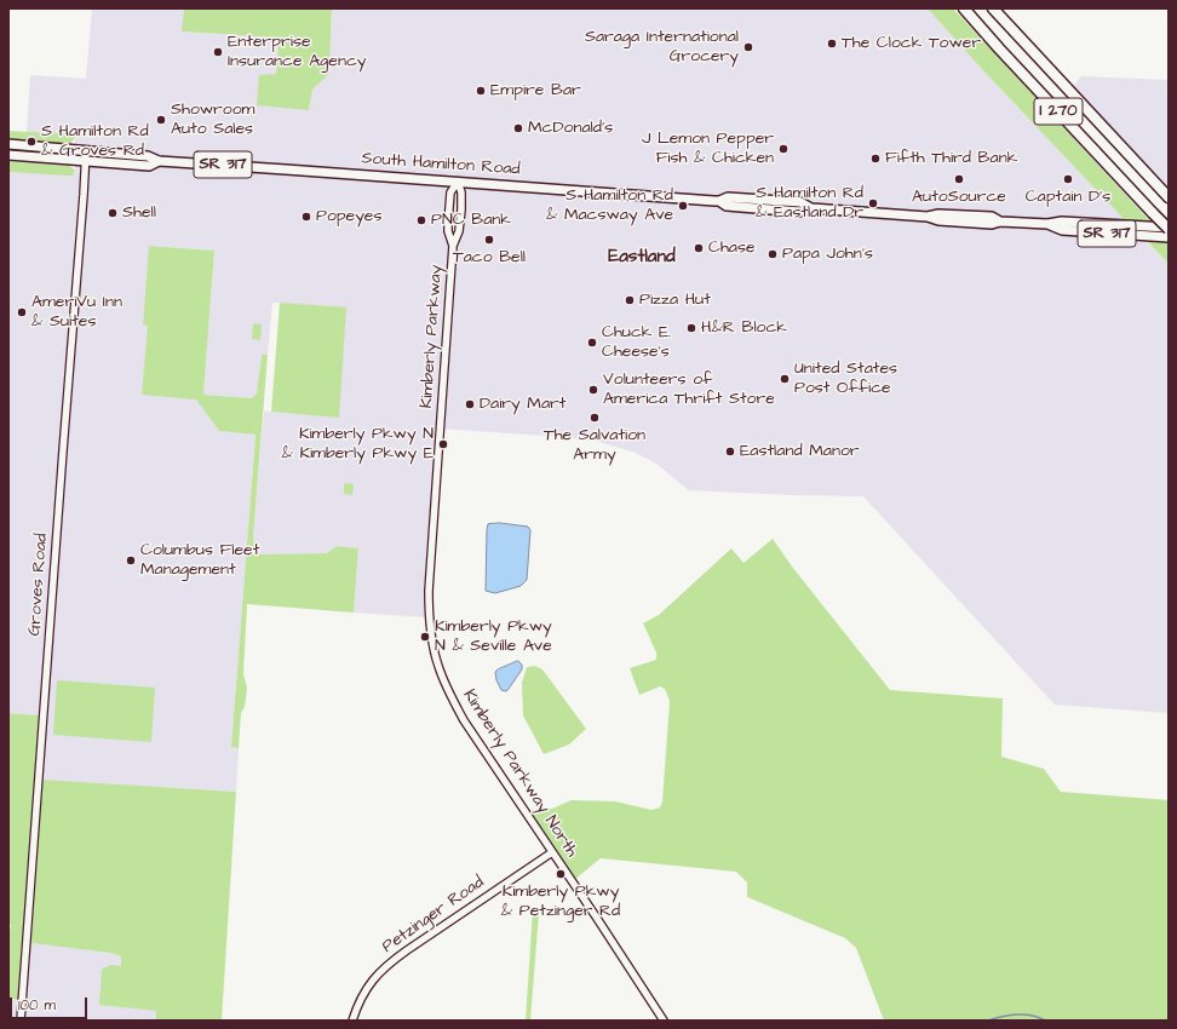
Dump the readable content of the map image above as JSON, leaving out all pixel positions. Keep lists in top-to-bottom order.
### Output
{
  "streets": {
    "highway": ["I 270"],
    "main road": ["SR 317", "South Hamilton Road"],
    "street": [
      "Kimberly Parkway",
      "Groves Road",
      "Kimberly Parkway North",
      "Petzinger Road"
    ]
  },
  "crossings": [
    ["I 270", "South Hamilton Road"],
    ["South Hamilton Road", "Kimberly Parkway"],
    ["South Hamilton Road", "Groves Road"],
    ["Kimberly Parkway", "Kimberly Parkway North"],
    ["Kimberly Parkway North", "Petzinger Road"]
  ],
  "districts": ["Eastland"],
  "places": [
    "The Clock Tower",
    "Saraga International Grocery",
    "Enterprise Insurance Agency",
    "Empire Bar",
    "Showroom Auto Sales",
    "McDonald's",
    "S Hamilton Rd & Groves Rd",
    "J Lemon Pepper Fish & Chicken",
    "Fifth Third Bank",
    "AutoSource",
    "Captain D's",
    "S Hamilton Rd & Eastland Dr",
    "S Hamilton Rd & Macsway Ave",
    "Shell",
    "Popeyes",
    "PNC Bank",
    "Taco Bell",
    "Chase",
    "Papa John's",
    "Pizza Hut",
    "AmeriVu Inn & Suites",
    "H&R Block",
    "Chuck E. Cheese's",
    "United States Post Office",
    "Volunteers of America Thrift Store",
    "Dairy Mart",
    "The Salvation Army",
    "Kimberly Pkwy N & Kimberly Pkwy E",
    "Eastland Manor",
    "Columbus Fleet Management",
    "Kimberly Pkwy N & Seville Ave",
    "Kimberly Pkwy & Petzinger Rd"
  ],
  "scale_bar": "100 m"
}
